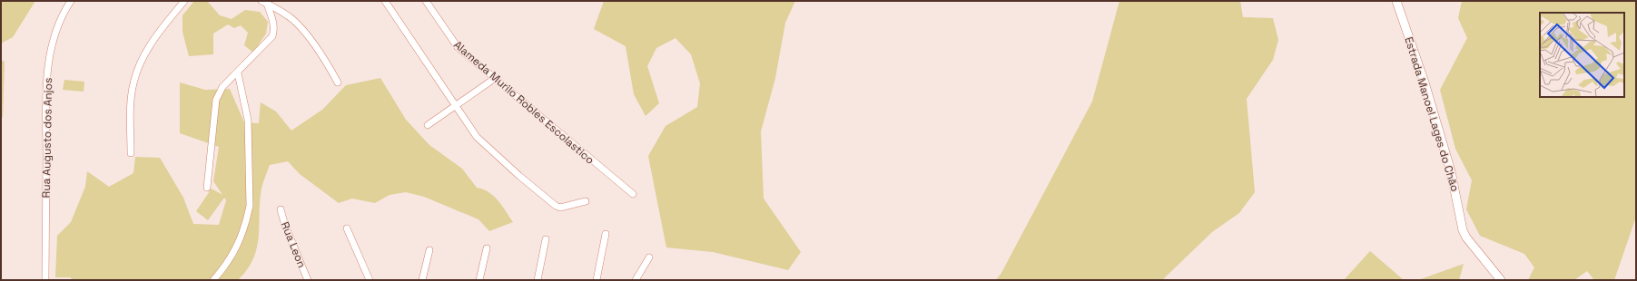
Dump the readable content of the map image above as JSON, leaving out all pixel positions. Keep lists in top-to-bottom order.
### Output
{
  "streets": {
    "street": [
      "Alameda Murilo Robles Escolastico",
      "Estrada Manoel Lages do Chão",
      "Rua Augusto dos Anjos",
      "Rua Leon"
    ]
  }
}
